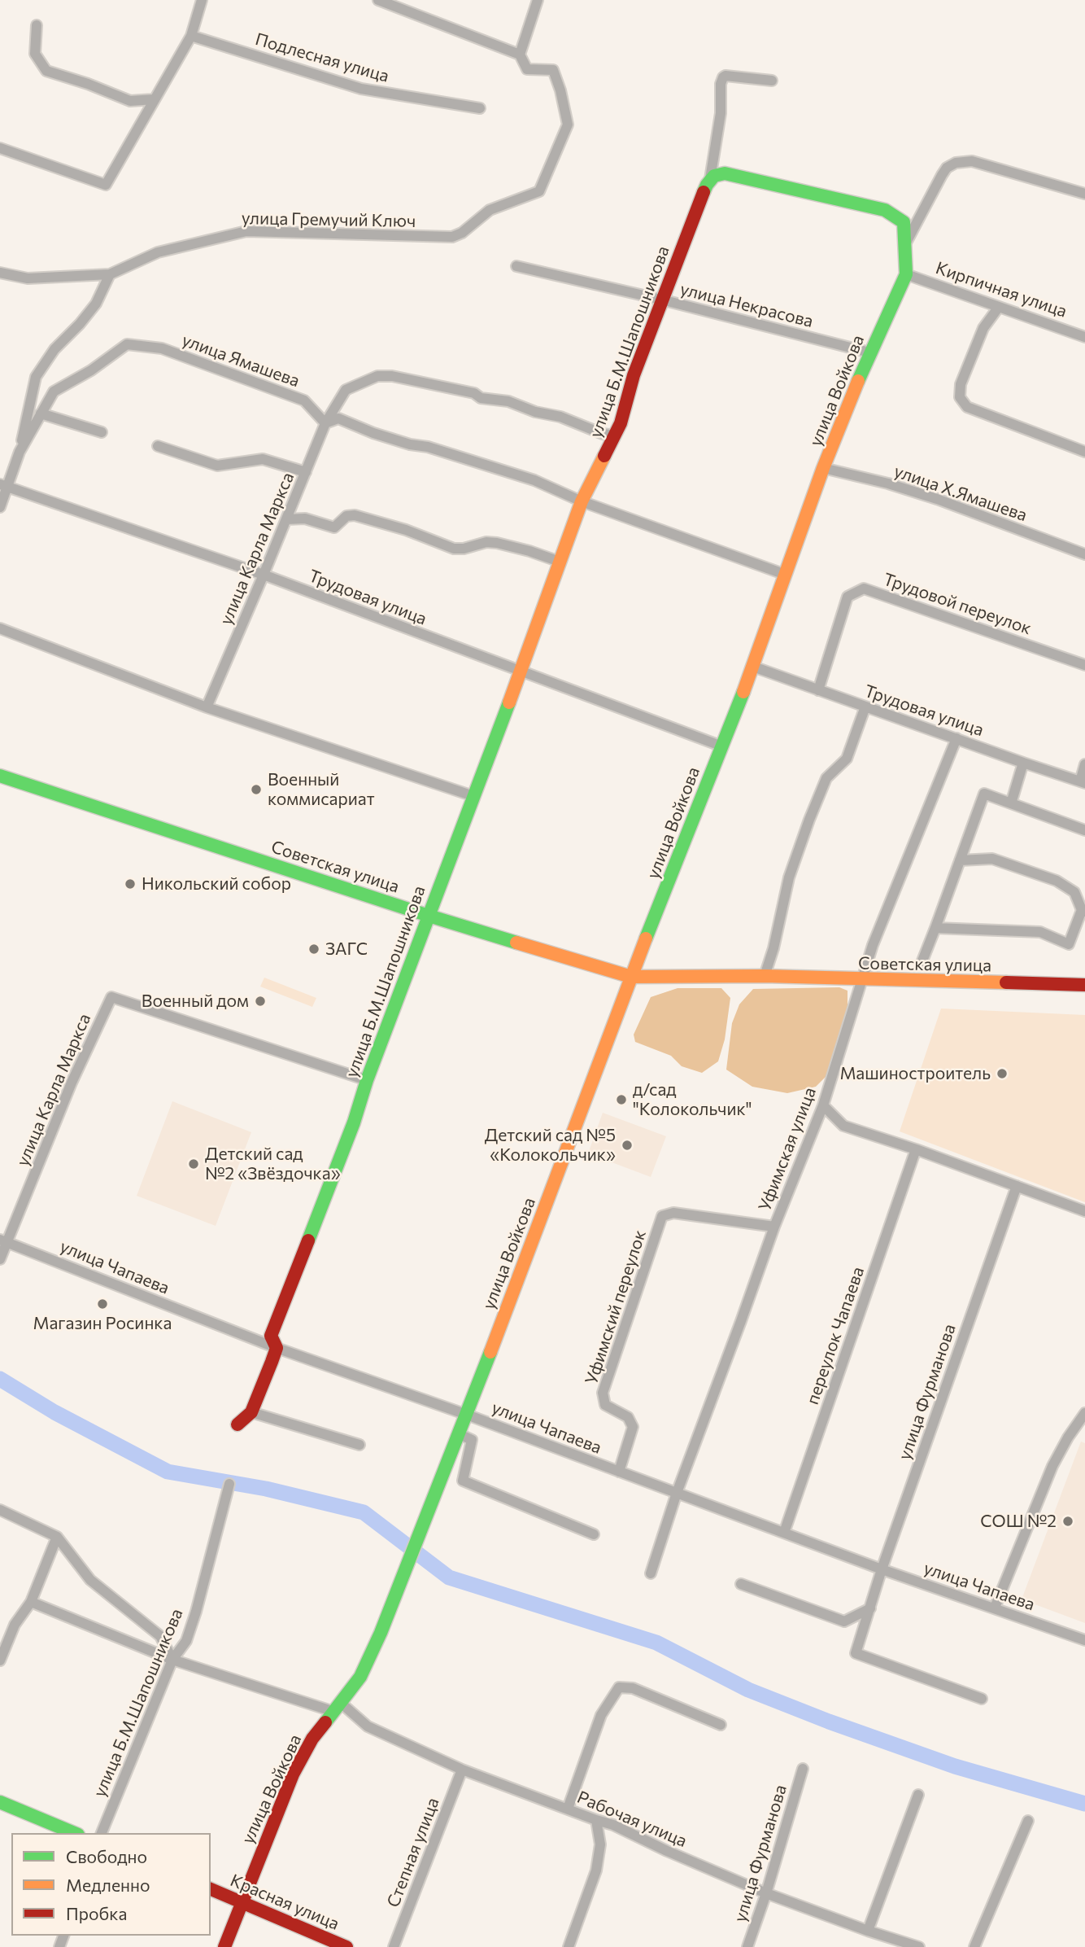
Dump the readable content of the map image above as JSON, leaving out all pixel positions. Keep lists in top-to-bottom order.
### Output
{
  "streets": {
    "street": [
      "Подлесная улица",
      "улица Гремучий Ключ",
      "Кирпичная улица",
      "улица Некрасова",
      "улица Б.М.Шапошникова",
      "улица Ямашева",
      "улица Войкова",
      "улица Х.Ямашева",
      "улица Карла Маркса",
      "Трудовая улица",
      "Трудовой переулок",
      "Советская улица",
      "Уфимская улица",
      "улица Чапаева",
      "Уфимский переулок",
      "переулок Чапаева",
      "улица Фурманова",
      "Рабочая улица",
      "Степная улица",
      "Красная улица"
    ]
  },
  "crossings": [
    ["Кирпичная улица", "улица Войкова"],
    ["улица Некрасова", "улица Б.М.Шапошникова"],
    ["улица Некрасова", "улица Войкова"],
    ["улица Б.М.Шапошникова", "улица Войкова"],
    ["улица Б.М.Шапошникова", "улица Карла Маркса"],
    ["улица Б.М.Шапошникова", "Трудовая улица"],
    ["улица Б.М.Шапошникова", "Советская улица"],
    ["улица Б.М.Шапошникова", "улица Чапаева"],
    ["улица Б.М.Шапошникова", "Рабочая улица"],
    ["улица Ямашева", "улица Карла Маркса"],
    ["улица Ямашева", "Трудовая улица"],
    ["улица Войкова", "улица Х.Ямашева"],
    ["улица Войкова", "Трудовая улица"],
    ["улица Войкова", "Советская улица"],
    ["улица Войкова", "улица Чапаева"],
    ["улица Войкова", "Рабочая улица"],
    ["улица Войкова", "Красная улица"],
    ["улица Карла Маркса", "Трудовая улица"],
    ["улица Карла Маркса", "улица Чапаева"],
    ["Трудовая улица", "Трудовой переулок"],
    ["Трудовая улица", "Уфимская улица"],
    ["Советская улица", "Уфимская улица"],
    ["Уфимская улица", "улица Чапаева"],
    ["Уфимская улица", "Уфимский переулок"],
    ["улица Чапаева", "Уфимский переулок"],
    ["улица Чапаева", "переулок Чапаева"],
    ["улица Чапаева", "улица Фурманова"],
    ["улица Фурманова", "Рабочая улица"],
    ["Рабочая улица", "Степная улица"]
  ],
  "places": [
    "Военный коммисариат",
    "Никольский собор",
    "ЗАГС",
    "Военный дом",
    "Машиностроитель",
    "д/сад \"Колокольчик\"",
    "Детский сад №5 «Колокольчик»",
    "Детский сад №2 «Звёздочка»",
    "Магазин Росинка",
    "СОШ №2"
  ],
  "legend": ["Свободно", "Медленно", "Пробка"]
}
